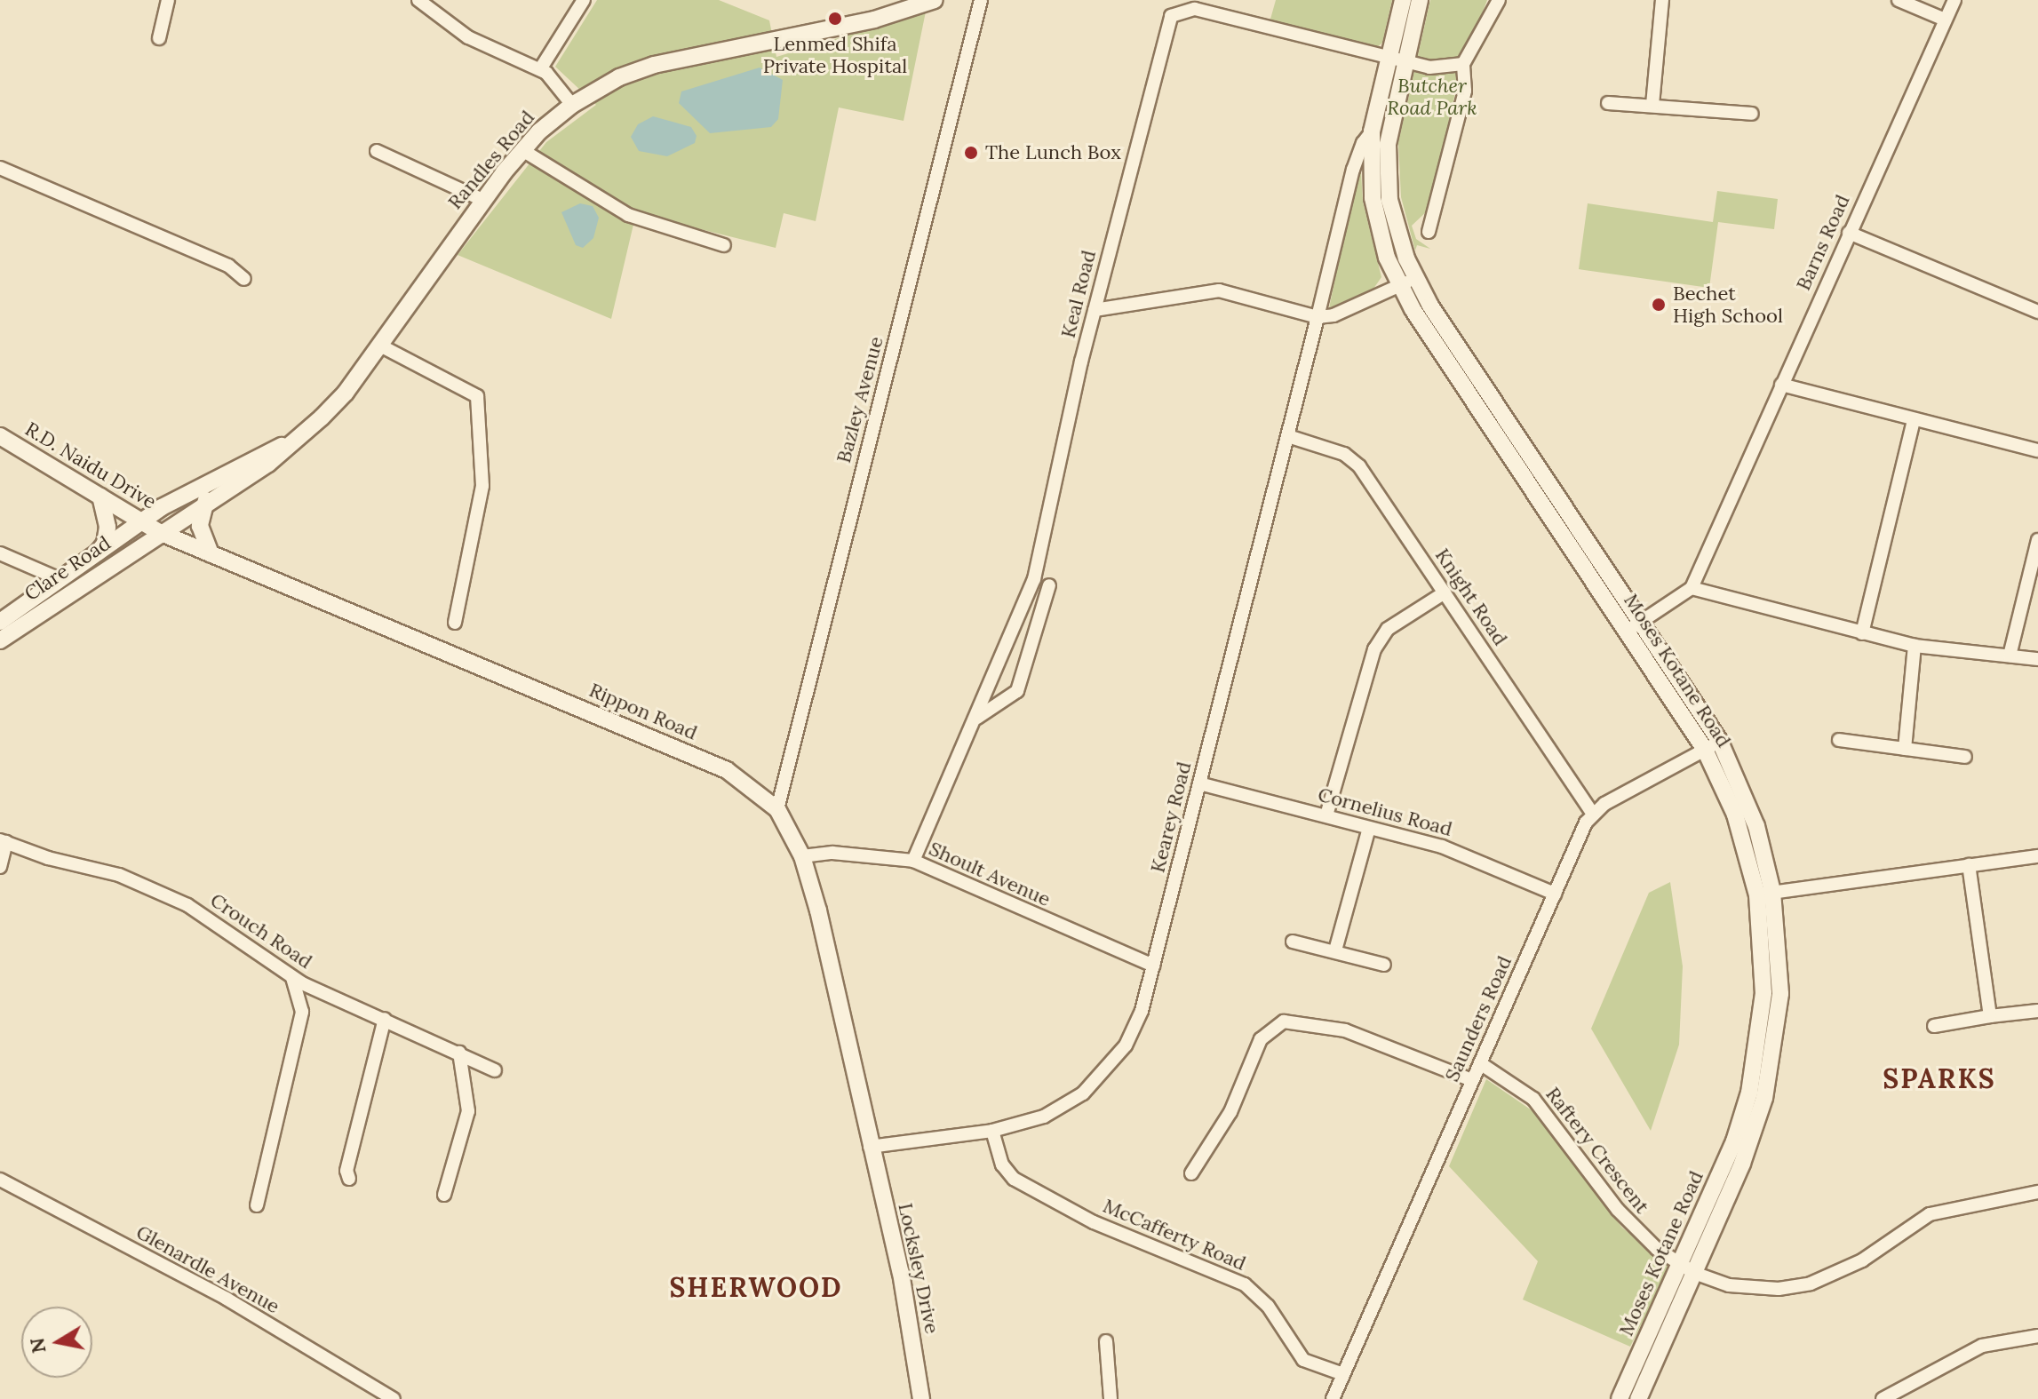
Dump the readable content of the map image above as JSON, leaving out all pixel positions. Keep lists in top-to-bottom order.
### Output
{
  "streets": {
    "street": [
      "Randles Road",
      "Barns Road",
      "Keal Road",
      "Bazley Avenue",
      "R.D. Naidu Drive",
      "Clare Road",
      "Knight Road",
      "Moses Kotane Road",
      "Rippon Road",
      "Cornelius Road",
      "Kearey Road",
      "Shoult Avenue",
      "Crouch Road",
      "Saunders Road",
      "Raftery Crescent",
      "McCafferty Road",
      "Locksley Drive",
      "Glenardle Avenue"
    ]
  },
  "crossings": [
    ["Randles Road", "R.D. Naidu Drive"],
    ["Randles Road", "Clare Road"],
    ["Randles Road", "Rippon Road"],
    ["Keal Road", "Moses Kotane Road"],
    ["Keal Road", "Shoult Avenue"],
    ["Bazley Avenue", "Rippon Road"],
    ["R.D. Naidu Drive", "Clare Road"],
    ["R.D. Naidu Drive", "Rippon Road"],
    ["Clare Road", "Rippon Road"],
    ["Knight Road", "Kearey Road"],
    ["Knight Road", "Saunders Road"],
    ["Moses Kotane Road", "Kearey Road"],
    ["Moses Kotane Road", "Raftery Crescent"],
    ["Rippon Road", "Kearey Road"],
    ["Rippon Road", "Shoult Avenue"],
    ["Rippon Road", "Locksley Drive"],
    ["Cornelius Road", "Kearey Road"],
    ["Cornelius Road", "Saunders Road"],
    ["Kearey Road", "Shoult Avenue"],
    ["Kearey Road", "McCafferty Road"],
    ["Kearey Road", "Locksley Drive"],
    ["Saunders Road", "Raftery Crescent"],
    ["Saunders Road", "McCafferty Road"]
  ],
  "districts": ["SPARKS", "SHERWOOD"],
  "parks": ["Butcher Road Park"],
  "places": ["Lenmed Shifa Private Hospital", "The Lunch Box", "Bechet High School"],
  "north": "left"
}
